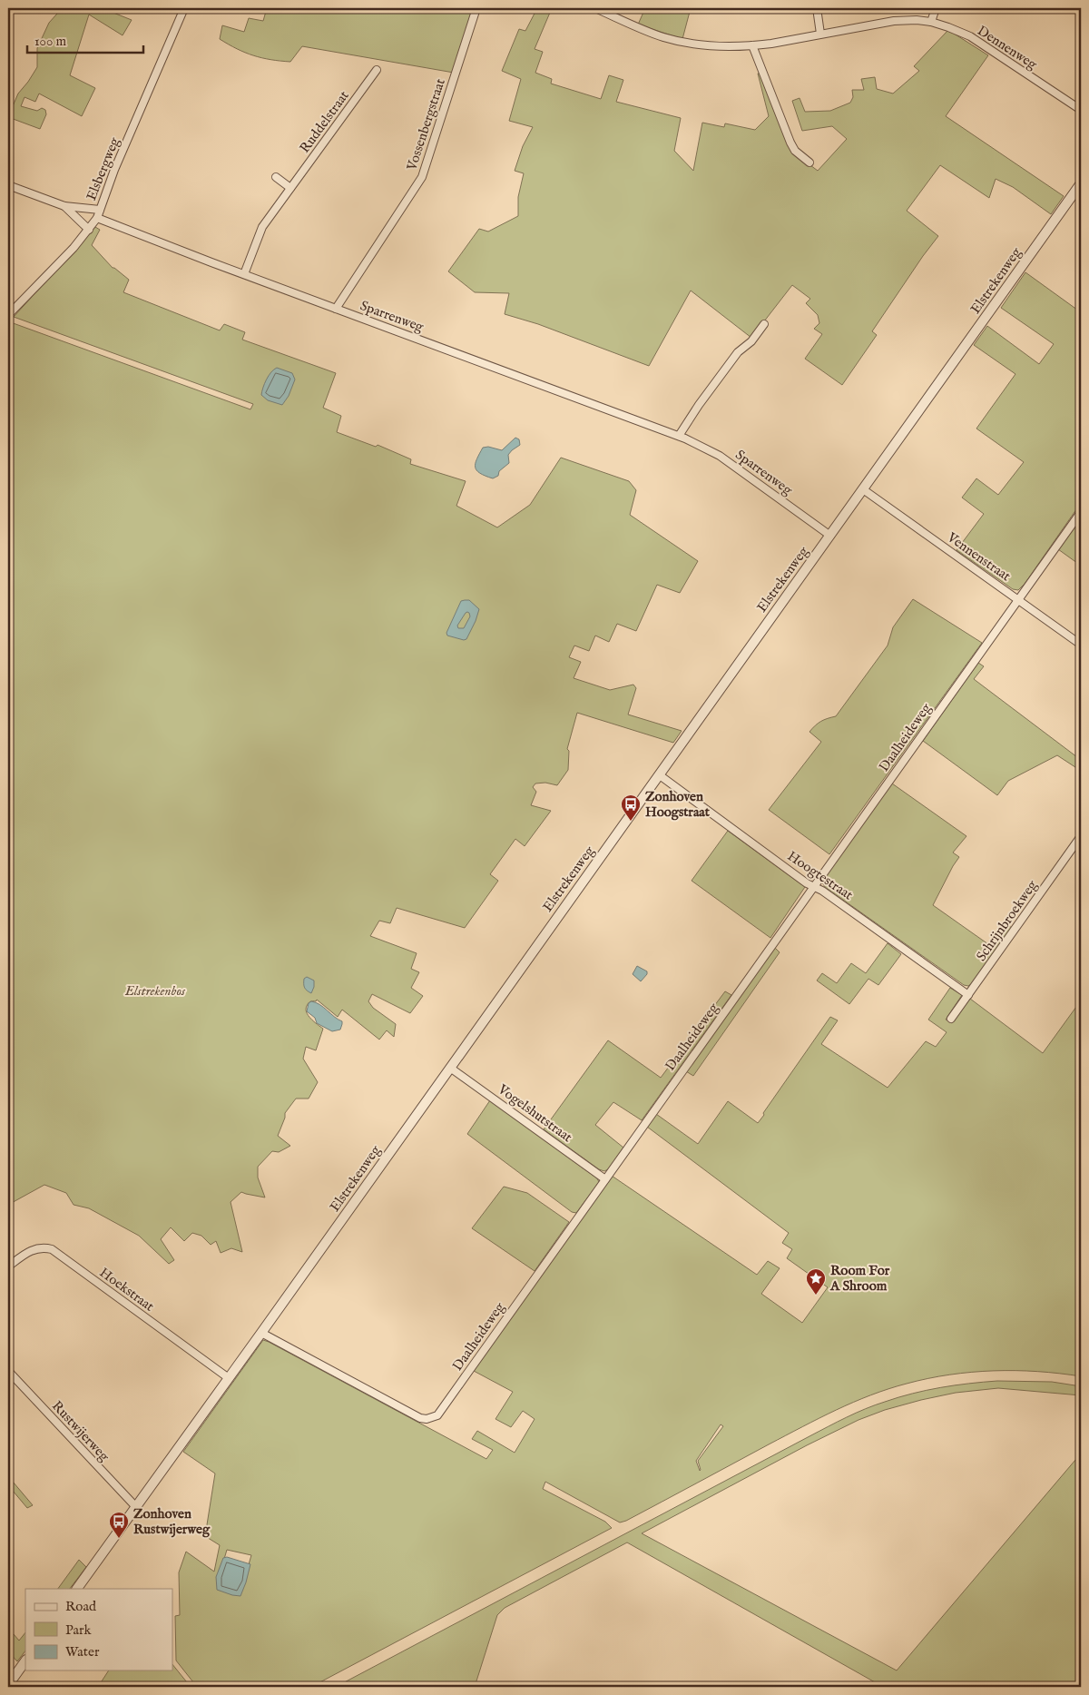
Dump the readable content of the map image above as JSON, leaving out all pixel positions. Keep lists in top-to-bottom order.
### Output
{
  "streets": {
    "street": [
      "Dennenweg",
      "Ruddelstraat",
      "Vossenbergstraat",
      "Elsbergweg",
      "Elstrekenweg",
      "Sparrenweg",
      "Vennenstraat",
      "Daalheideweg",
      "Hoogtestraat",
      "Schrijnbroekweg",
      "Vogelshutstraat",
      "Hoekstraat",
      "Rustwijerweg"
    ]
  },
  "crossings": [
    ["Ruddelstraat", "Sparrenweg"],
    ["Vossenbergstraat", "Sparrenweg"],
    ["Elsbergweg", "Sparrenweg"],
    ["Elstrekenweg", "Sparrenweg"],
    ["Elstrekenweg", "Vennenstraat"],
    ["Elstrekenweg", "Daalheideweg"],
    ["Elstrekenweg", "Hoogtestraat"],
    ["Elstrekenweg", "Vogelshutstraat"],
    ["Elstrekenweg", "Hoekstraat"],
    ["Elstrekenweg", "Rustwijerweg"],
    ["Vennenstraat", "Daalheideweg"],
    ["Daalheideweg", "Hoogtestraat"],
    ["Daalheideweg", "Vogelshutstraat"],
    ["Hoogtestraat", "Schrijnbroekweg"]
  ],
  "parks": ["Elstrekenbos"],
  "places": {
    "bus stop": ["Zonhoven Hoogstraat", "Zonhoven Rustwijerweg"],
    "place": ["Room For A Shroom"]
  },
  "legend": ["Road", "Park", "Water"],
  "scale_bar": "100 m"
}
